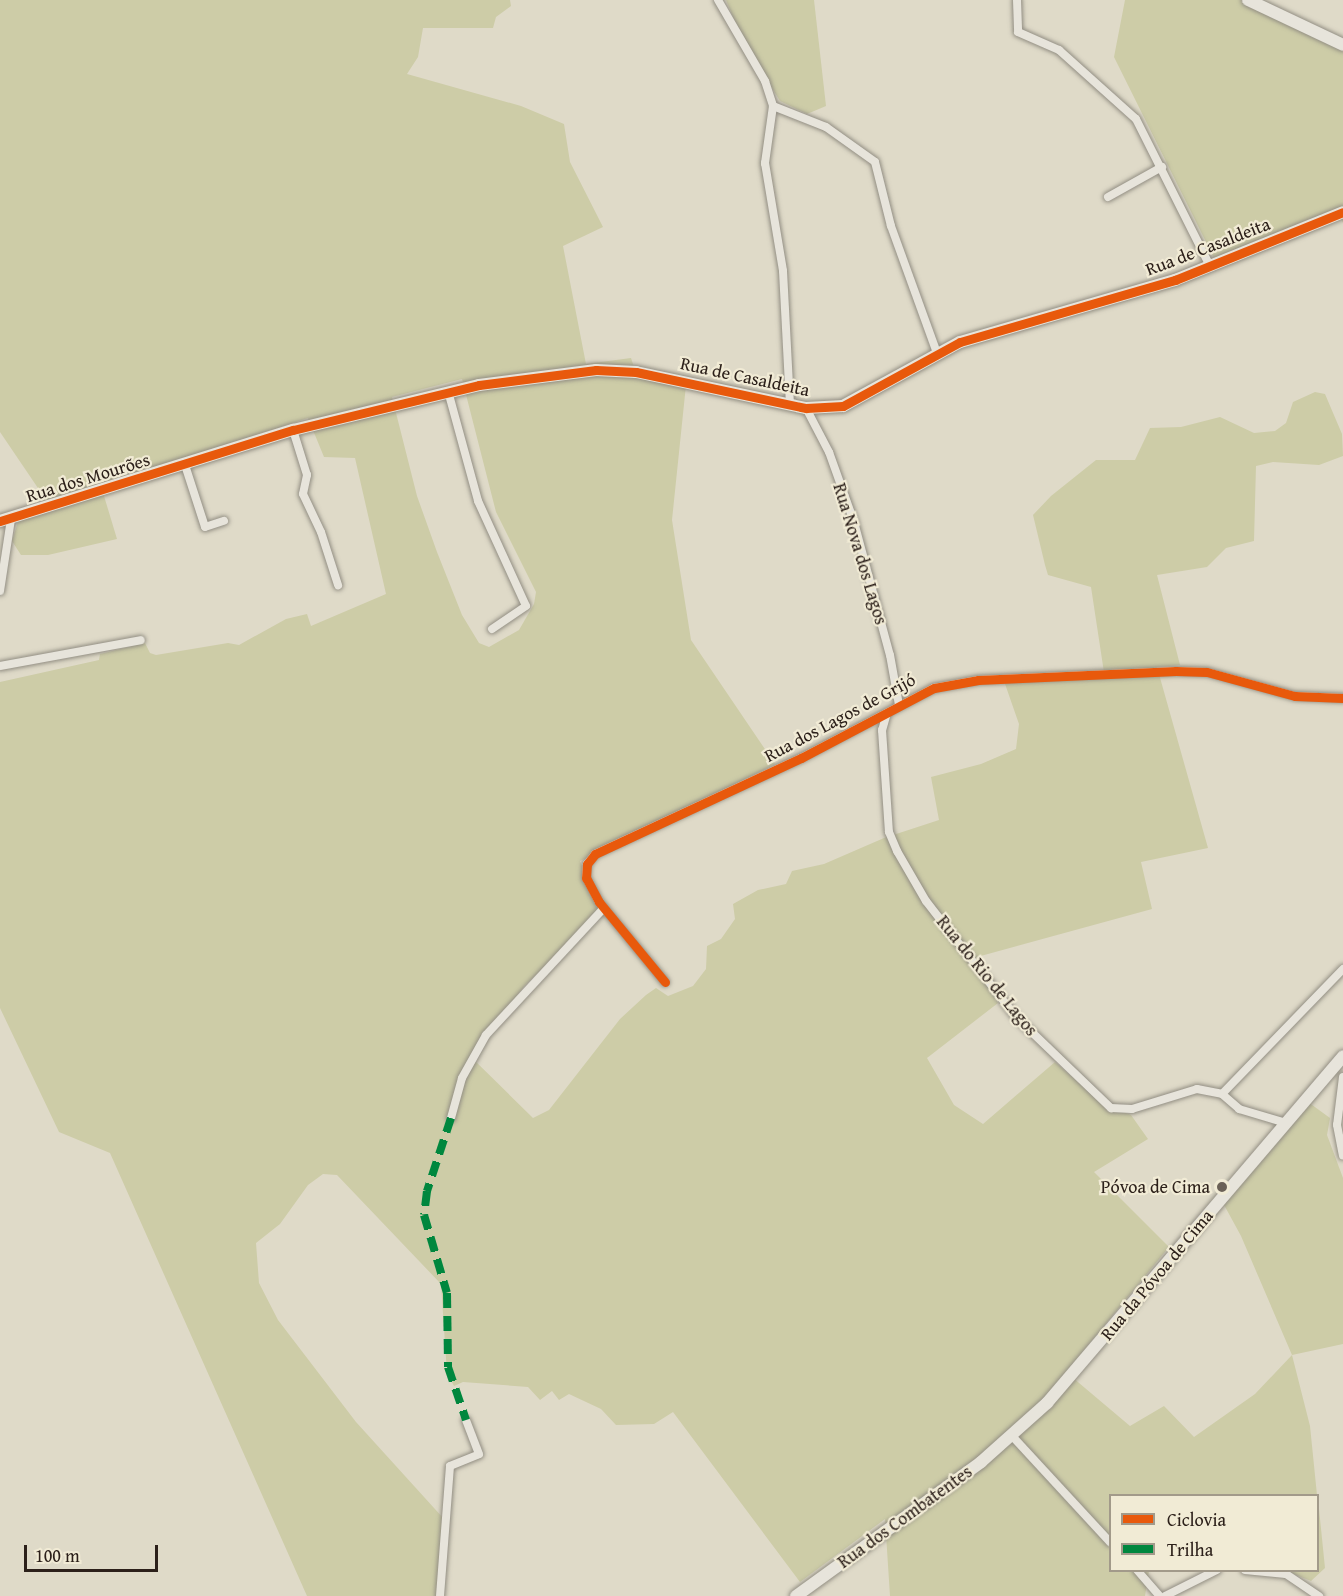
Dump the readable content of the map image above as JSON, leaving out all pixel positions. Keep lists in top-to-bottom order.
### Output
{
  "streets": {
    "street": [
      "Rua de Casaldeita",
      "Rua dos Mourões",
      "Rua Nova dos Lagos",
      "Rua dos Lagos de Grijó",
      "Rua do Rio de Lagos",
      "Rua da Póvoa de Cima",
      "Rua dos Combatentes"
    ]
  },
  "crossings": [
    ["Rua de Casaldeita", "Rua dos Mourões"],
    ["Rua de Casaldeita", "Rua Nova dos Lagos"],
    ["Rua Nova dos Lagos", "Rua dos Lagos de Grijó"],
    ["Rua dos Lagos de Grijó", "Rua do Rio de Lagos"],
    ["Rua do Rio de Lagos", "Rua da Póvoa de Cima"],
    ["Rua da Póvoa de Cima", "Rua dos Combatentes"]
  ],
  "places": ["Póvoa de Cima"],
  "legend": ["Ciclovia", "Trilha"],
  "scale_bar": "100 m"
}
